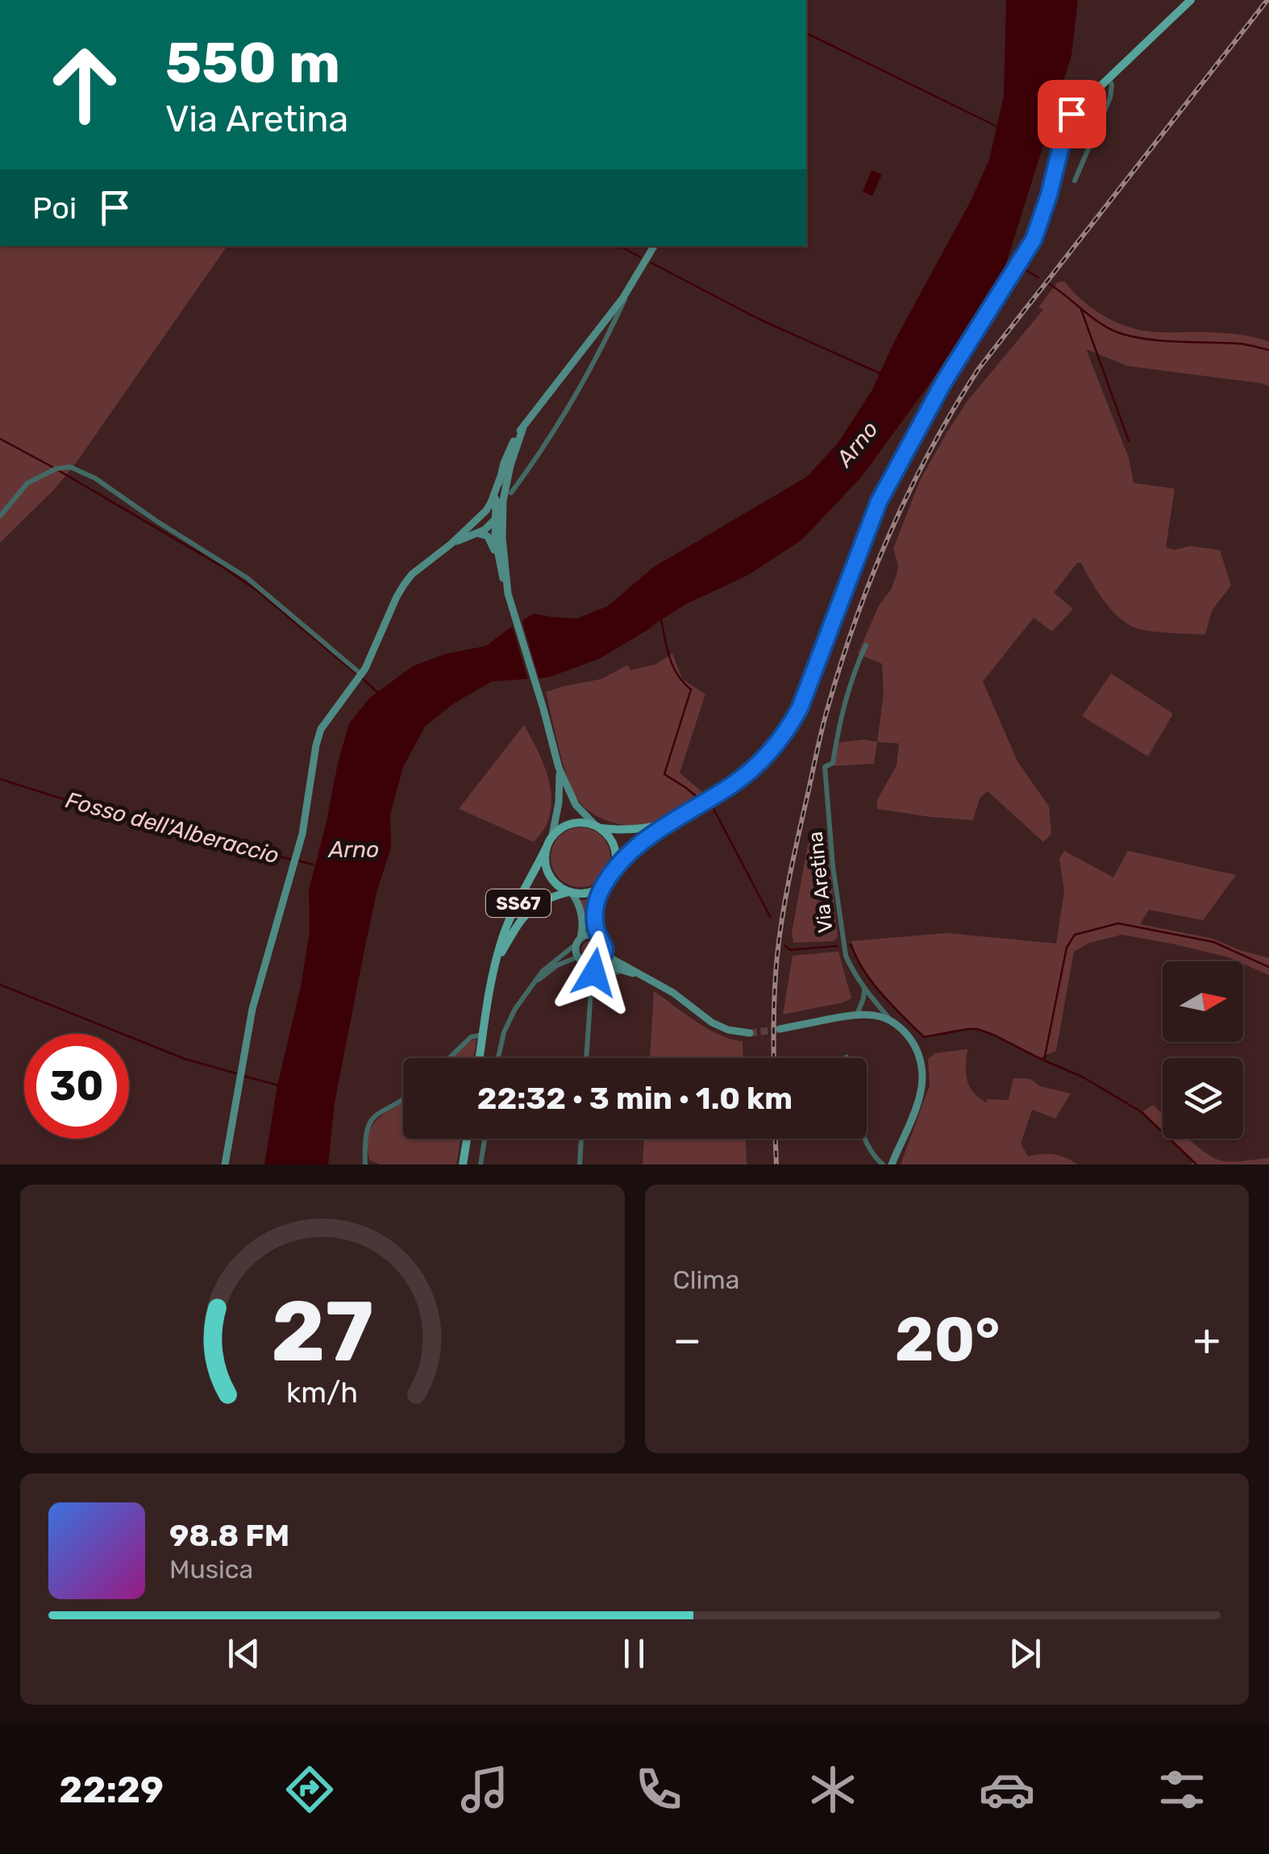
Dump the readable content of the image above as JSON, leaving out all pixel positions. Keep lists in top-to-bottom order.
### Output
{
  "streets": {
    "main road": ["Via Aretina", "SS67"]
  },
  "water": ["Arno", "Fosso dell'Alberaccio"],
  "north": "right",
  "page": {
    "turn": ["550 m", "Via Aretina"],
    "then": "Poi",
    "limit": "30",
    "trip": "22:32 · 3 min · 1.0 km",
    "tile": "Clima",
    "heat": ["−", "20°", "+"],
    "song": ["98.8 FM", "Musica"],
    "tabs": "22:29",
    "gauge": ["27", "km/h"]
  }
}
